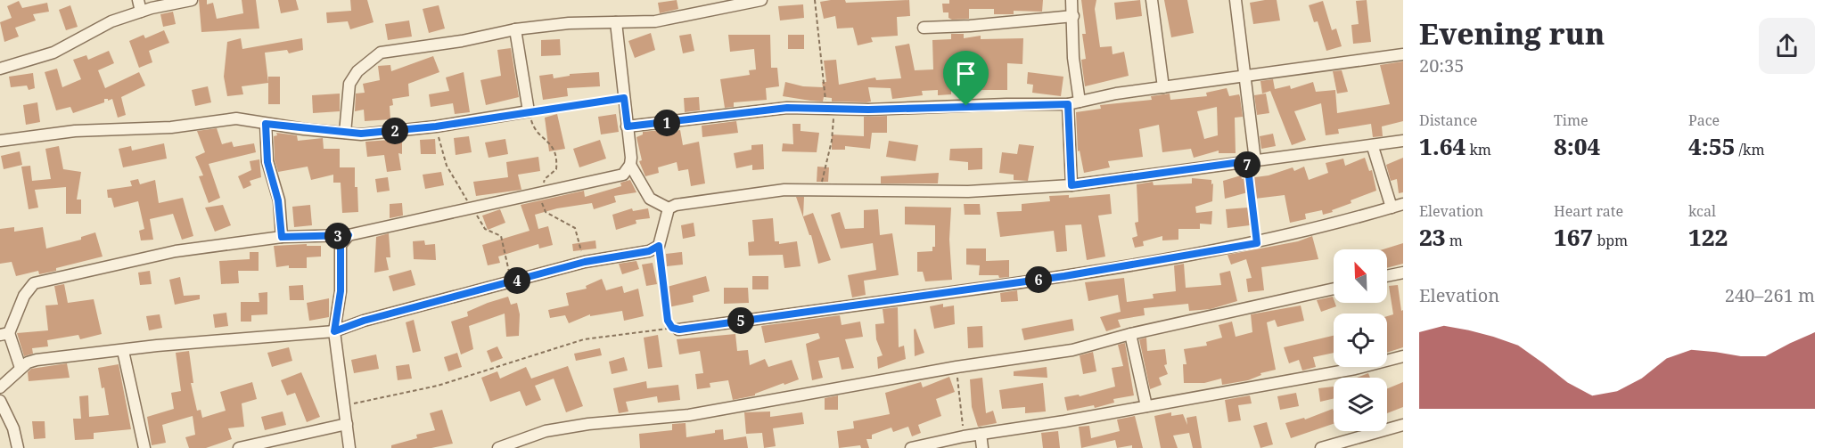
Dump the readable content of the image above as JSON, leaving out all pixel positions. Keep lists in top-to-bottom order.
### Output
{
  "north": "top left",
  "page": {
    "heading": ["Evening run", "20:35"],
    "stats": [
      ["Distance", "1.64 km"],
      ["Time", "8:04"],
      ["Pace", "4:55 /km"],
      ["Elevation", "23 m"],
      ["Heart rate", "167 bpm"],
      ["kcal", "122"]
    ],
    "pins": [
      "1",
      "2",
      "7",
      "3",
      "6",
      "4",
      "5"
    ],
    "chart": ["Elevation", "240–261 m"]
  }
}
